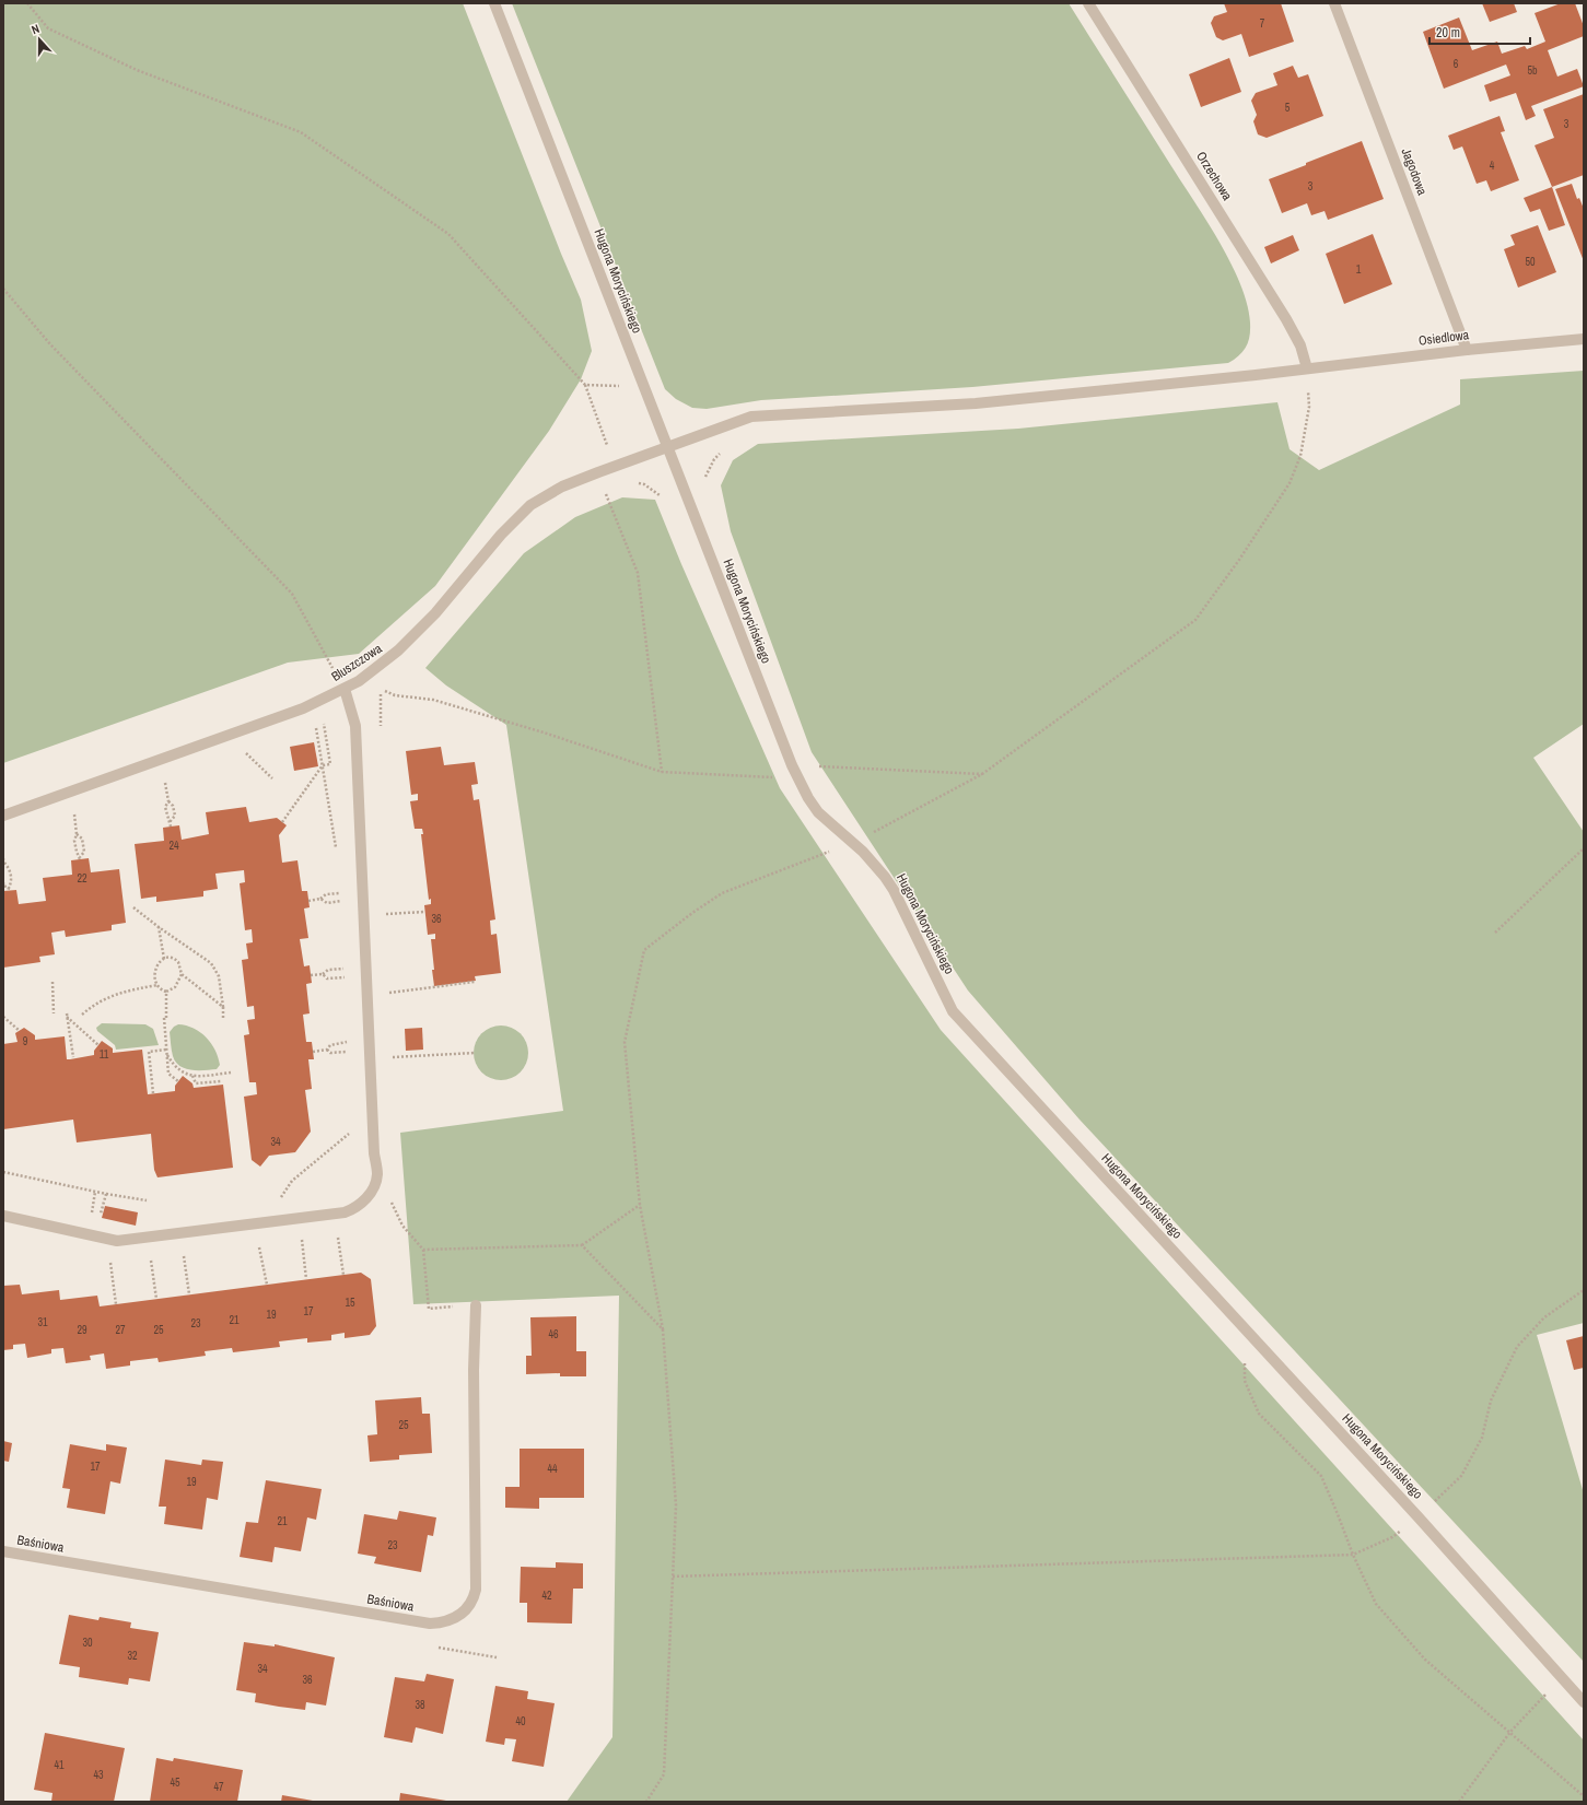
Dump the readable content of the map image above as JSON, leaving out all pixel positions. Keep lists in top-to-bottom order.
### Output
{
  "streets": {
    "street": [
      "Jagodowa",
      "Orzechowa",
      "Hugona Morycińskiego",
      "Osiedlowa",
      "Bluszczowa",
      "Baśniowa"
    ]
  },
  "crossings": [
    ["Jagodowa", "Osiedlowa"],
    ["Orzechowa", "Osiedlowa"],
    ["Hugona Morycińskiego", "Osiedlowa"],
    ["Hugona Morycińskiego", "Bluszczowa"],
    ["Osiedlowa", "Bluszczowa"]
  ],
  "house_numbers": [
    "7",
    "6",
    "5b",
    "5",
    "3",
    "4",
    "3",
    "50",
    "1",
    "24",
    "22",
    "36",
    "9",
    "11",
    "34",
    "15",
    "17",
    "19",
    "21",
    "31",
    "23",
    "29",
    "27",
    "25",
    "46",
    "25",
    "17",
    "44",
    "19",
    "21",
    "23",
    "42",
    "30",
    "32",
    "34",
    "36",
    "38",
    "40",
    "41",
    "43",
    "45",
    "47"
  ],
  "scale_bar": "20 m",
  "north": "top"
}
